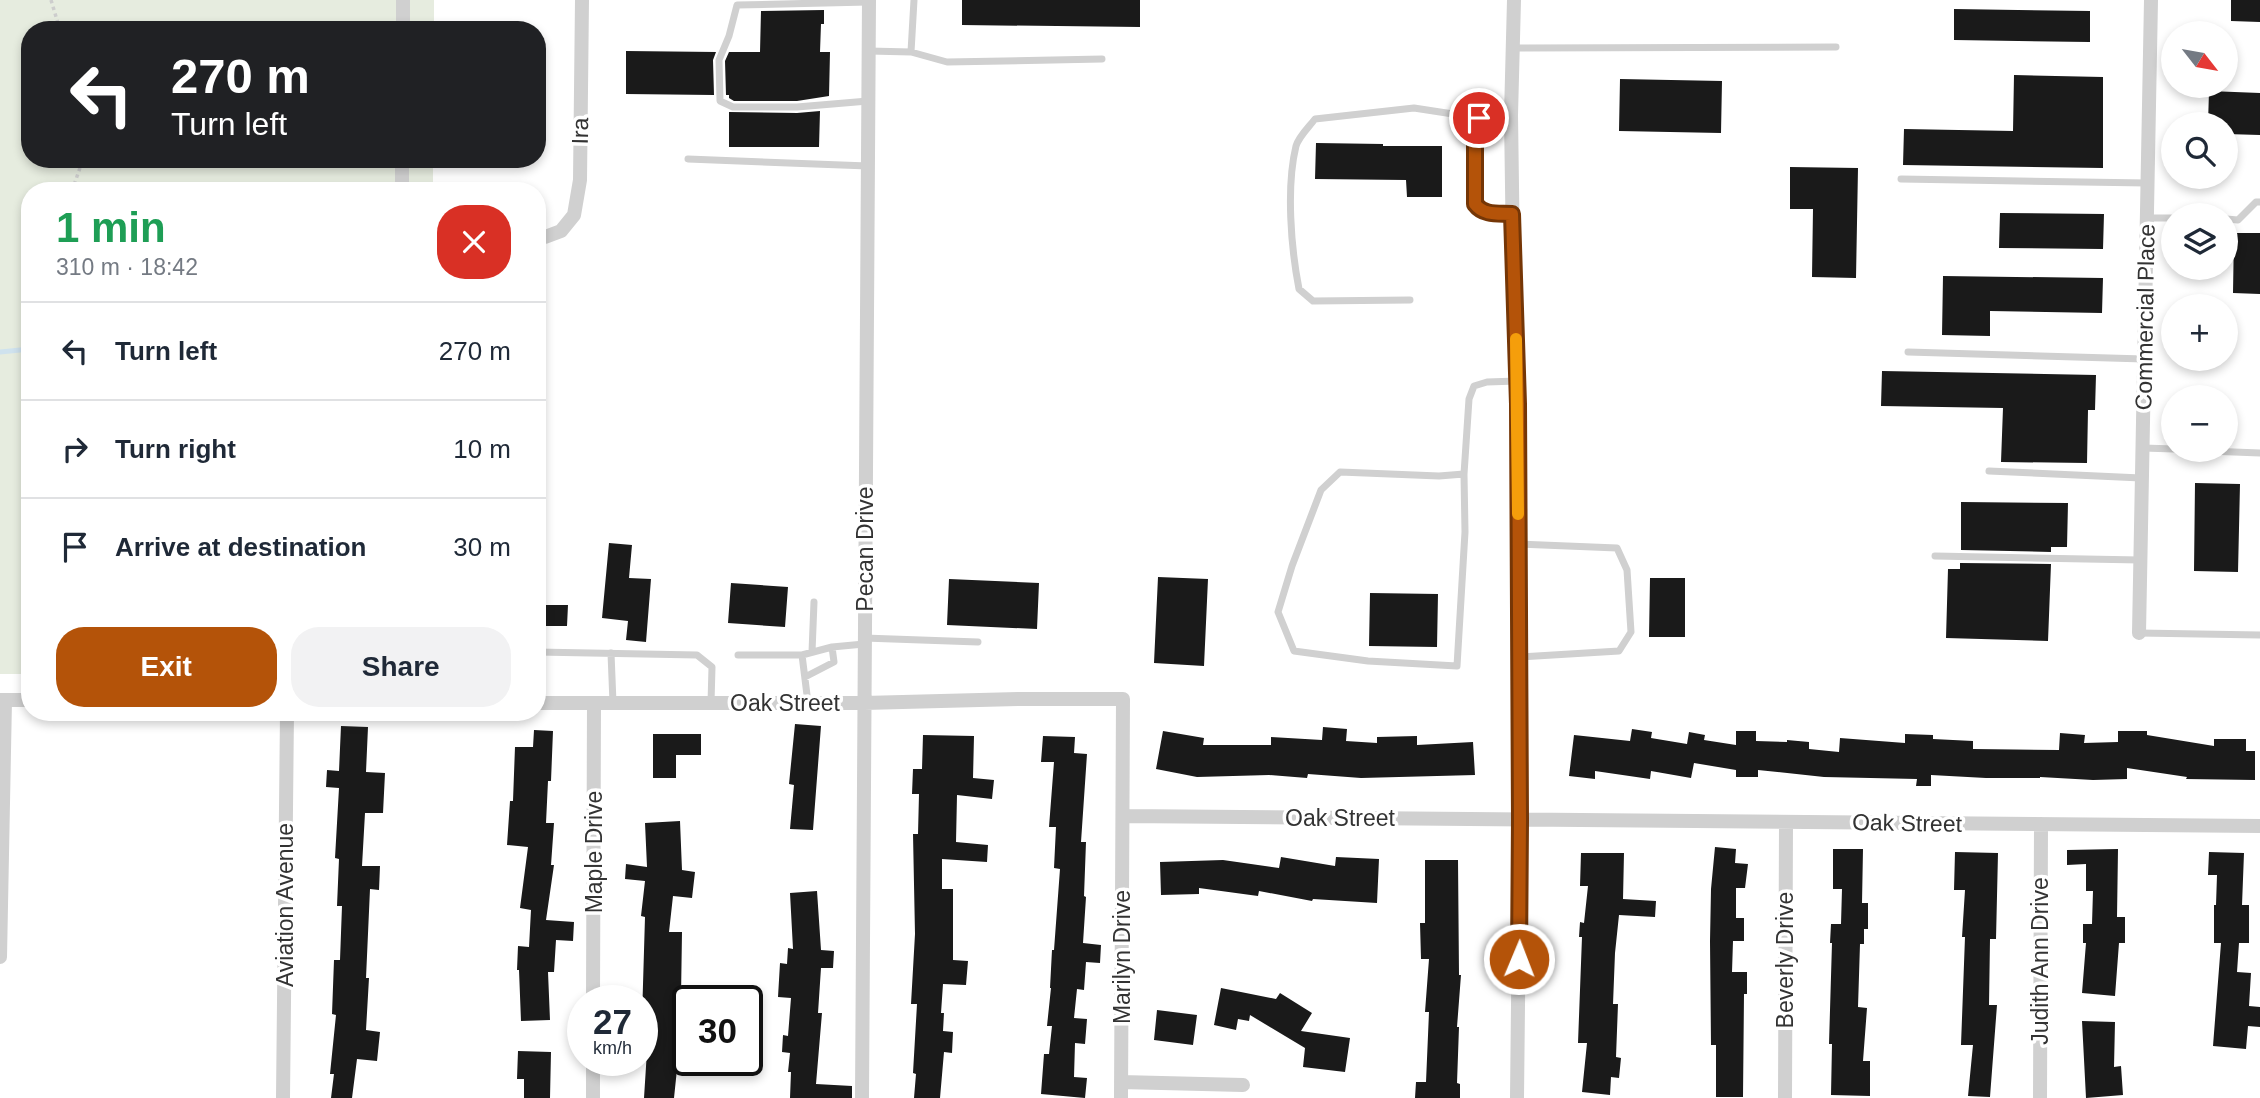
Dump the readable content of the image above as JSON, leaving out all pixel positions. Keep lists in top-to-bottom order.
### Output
{
  "streets": {
    "street": [
      "Ira",
      "Commercial Place",
      "Pecan Drive",
      "Oak Street",
      "Maple Drive",
      "Aviation Avenue",
      "Marilyn Drive",
      "Beverly Drive",
      "Judith Ann Drive"
    ]
  },
  "crossings": [
    ["Pecan Drive", "Oak Street"],
    ["Oak Street", "Maple Drive"],
    ["Oak Street", "Marilyn Drive"],
    ["Oak Street", "Beverly Drive"],
    ["Oak Street", "Judith Ann Drive"]
  ],
  "north": "bottom right",
  "page": {
    "map_buttons": ["+", "−"],
    "turn": ["270 m", "Turn left"],
    "heading": ["1 min", "310 m · 18:42"],
    "list": [
      {
        "name": "Turn left",
        "value": "270 m"
      },
      {
        "name": "Turn right",
        "value": "10 m"
      },
      {
        "name": "Arrive at destination",
        "value": "30 m"
      }
    ],
    "buttons": ["Exit", "Share"],
    "speed": "27 km/h",
    "limit": "30"
  }
}
